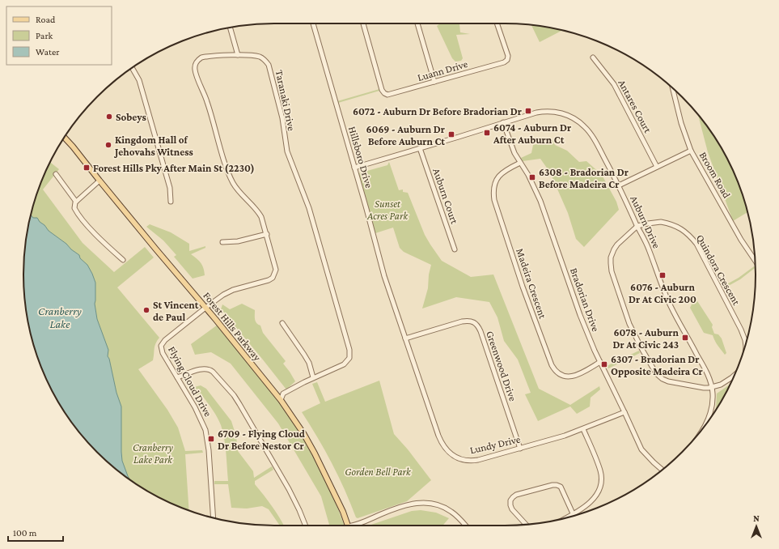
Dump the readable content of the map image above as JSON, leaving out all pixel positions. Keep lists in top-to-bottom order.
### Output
{
  "streets": {
    "main road": ["Forest Hills Parkway"],
    "street": [
      "Luann Drive",
      "Taranaki Drive",
      "Antares Court",
      "Hillsboro Drive",
      "Broom Road",
      "Auburn Court",
      "Auburn Drive",
      "Quindora Crescent",
      "Madeira Crescent",
      "Bradorian Drive",
      "Greenwood Drive",
      "Flying Cloud Drive",
      "Lundy Drive"
    ]
  },
  "crossings": [
    ["Taranaki Drive", "Forest Hills Parkway"],
    ["Taranaki Drive", "Flying Cloud Drive"],
    ["Hillsboro Drive", "Auburn Drive"],
    ["Hillsboro Drive", "Greenwood Drive"],
    ["Hillsboro Drive", "Lundy Drive"],
    ["Auburn Court", "Auburn Drive"],
    ["Auburn Drive", "Quindora Crescent"],
    ["Auburn Drive", "Bradorian Drive"],
    ["Madeira Crescent", "Bradorian Drive"],
    ["Bradorian Drive", "Lundy Drive"],
    ["Forest Hills Parkway", "Flying Cloud Drive"],
    ["Greenwood Drive", "Lundy Drive"]
  ],
  "water": ["Cranberry Lake"],
  "parks": ["Sunset Acres Park", "Cranberry Lake Park", "Gorden Bell Park"],
  "places": {
    "transit": [
      "6072 - Auburn Dr Before Bradorian Dr",
      "6074 - Auburn Dr After Auburn Ct",
      "6069 - Auburn Dr Before Auburn Ct",
      "Forest Hills Pky After Main St (2230)",
      "6308 - Bradorian Dr Before Madeira Cr",
      "6076 - Auburn Dr At Civic 200",
      "6078 - Auburn Dr At Civic 243",
      "6307 - Bradorian Dr Opposite Madeira Cr",
      "6709 - Flying Cloud Dr Before Nestor Cr"
    ],
    "other": ["Sobeys", "Kingdom Hall of Jehovahs Witness", "St Vincent de Paul"]
  },
  "legend": ["Road", "Park", "Water"],
  "scale_bar": "100 m",
  "north": "top"
}
